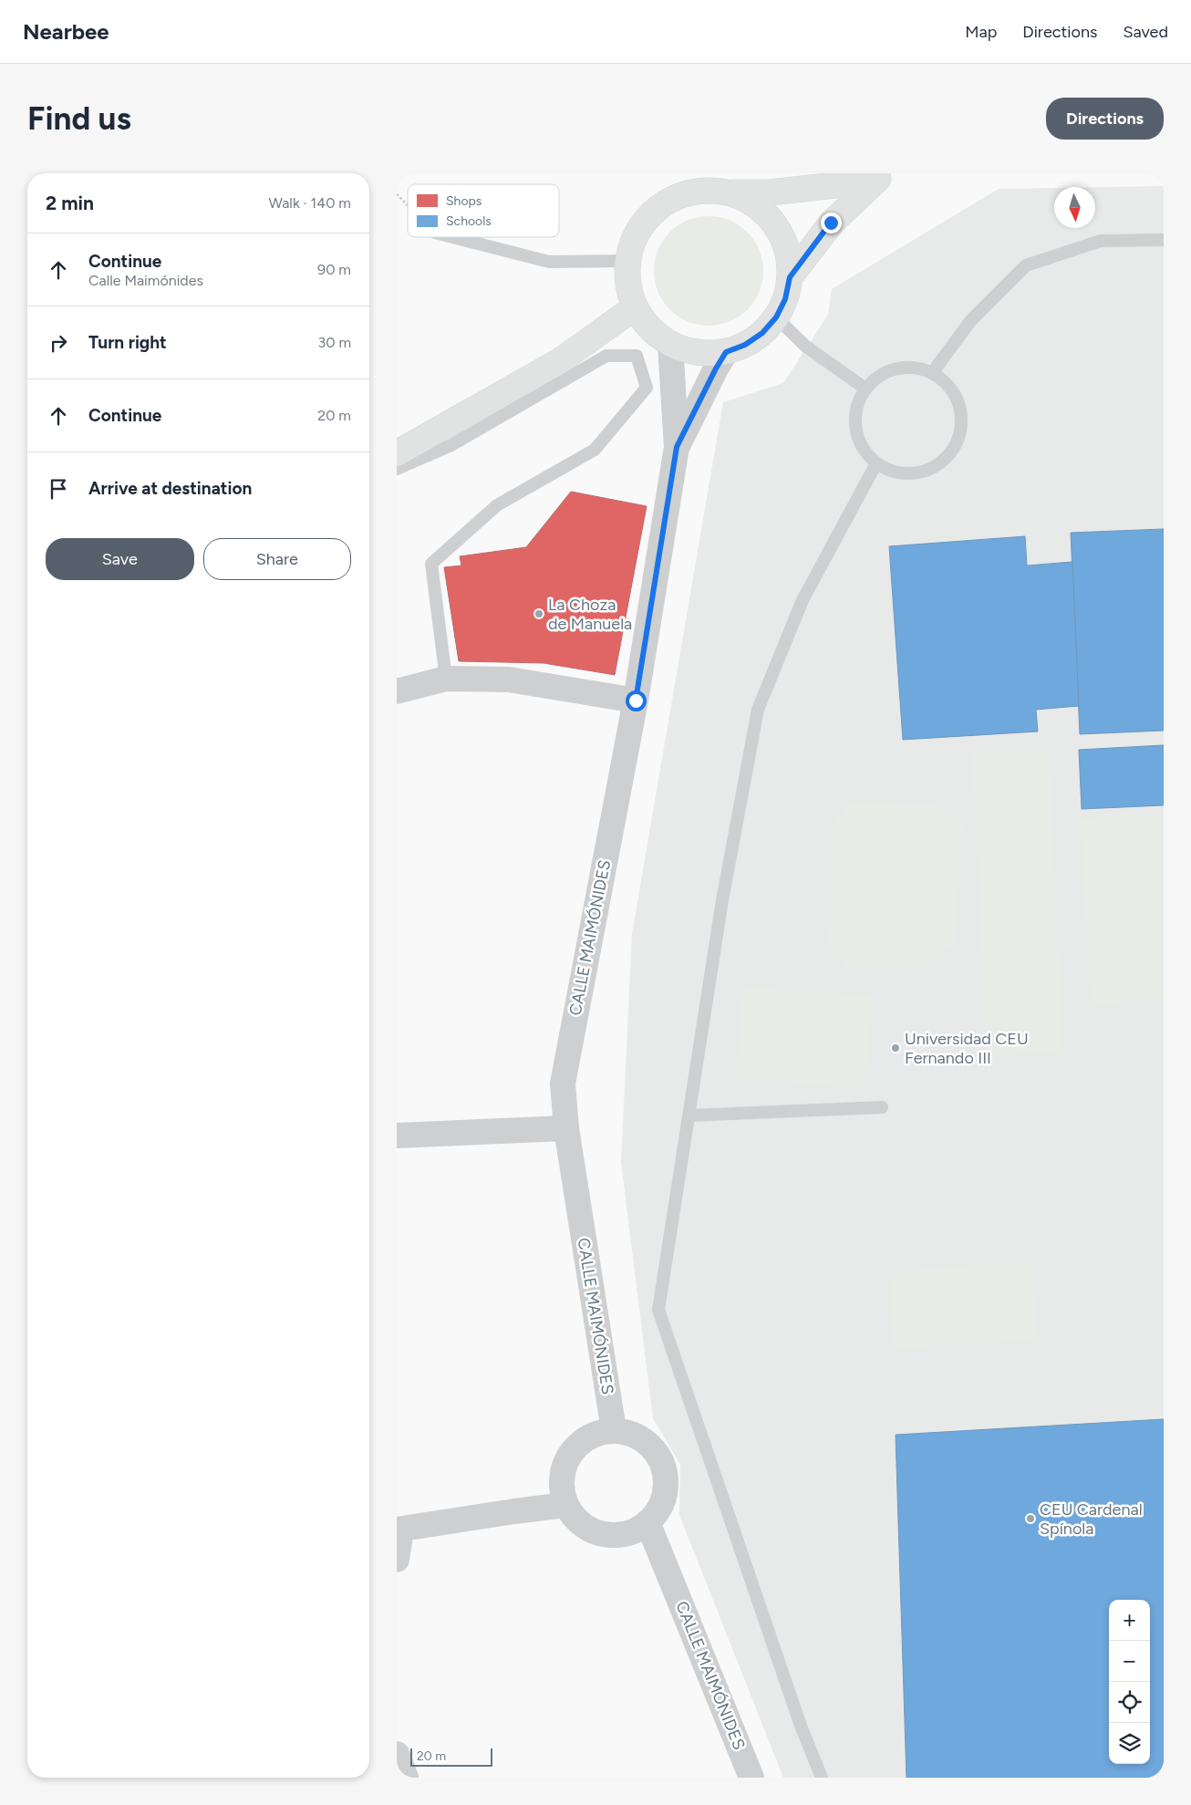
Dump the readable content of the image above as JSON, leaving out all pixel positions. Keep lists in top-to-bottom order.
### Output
{
  "streets": {
    "street": ["CALLE MAIMÓNIDES"]
  },
  "places": ["La Choza de Manuela", "Universidad CEU Fernando III", "CEU Cardenal Spínola"],
  "legend": ["Shops", "Schools"],
  "scale_bar": "20 m",
  "north": "bottom",
  "page": {
    "header": "Nearbee",
    "nav": ["Map", "Directions", "Saved"],
    "buttons": [
      "Directions",
      ["Save", "Share"]
    ],
    "title": "Find us",
    "heading": ["2 min", "Walk · 140 m"],
    "list": [
      ["Continue", "Calle Maimónides", "90 m"],
      ["Turn right", "30 m"],
      ["Continue", "20 m"],
      "Arrive at destination"
    ],
    "map_buttons": ["+", "−"],
    "scale": "20 m"
  }
}
